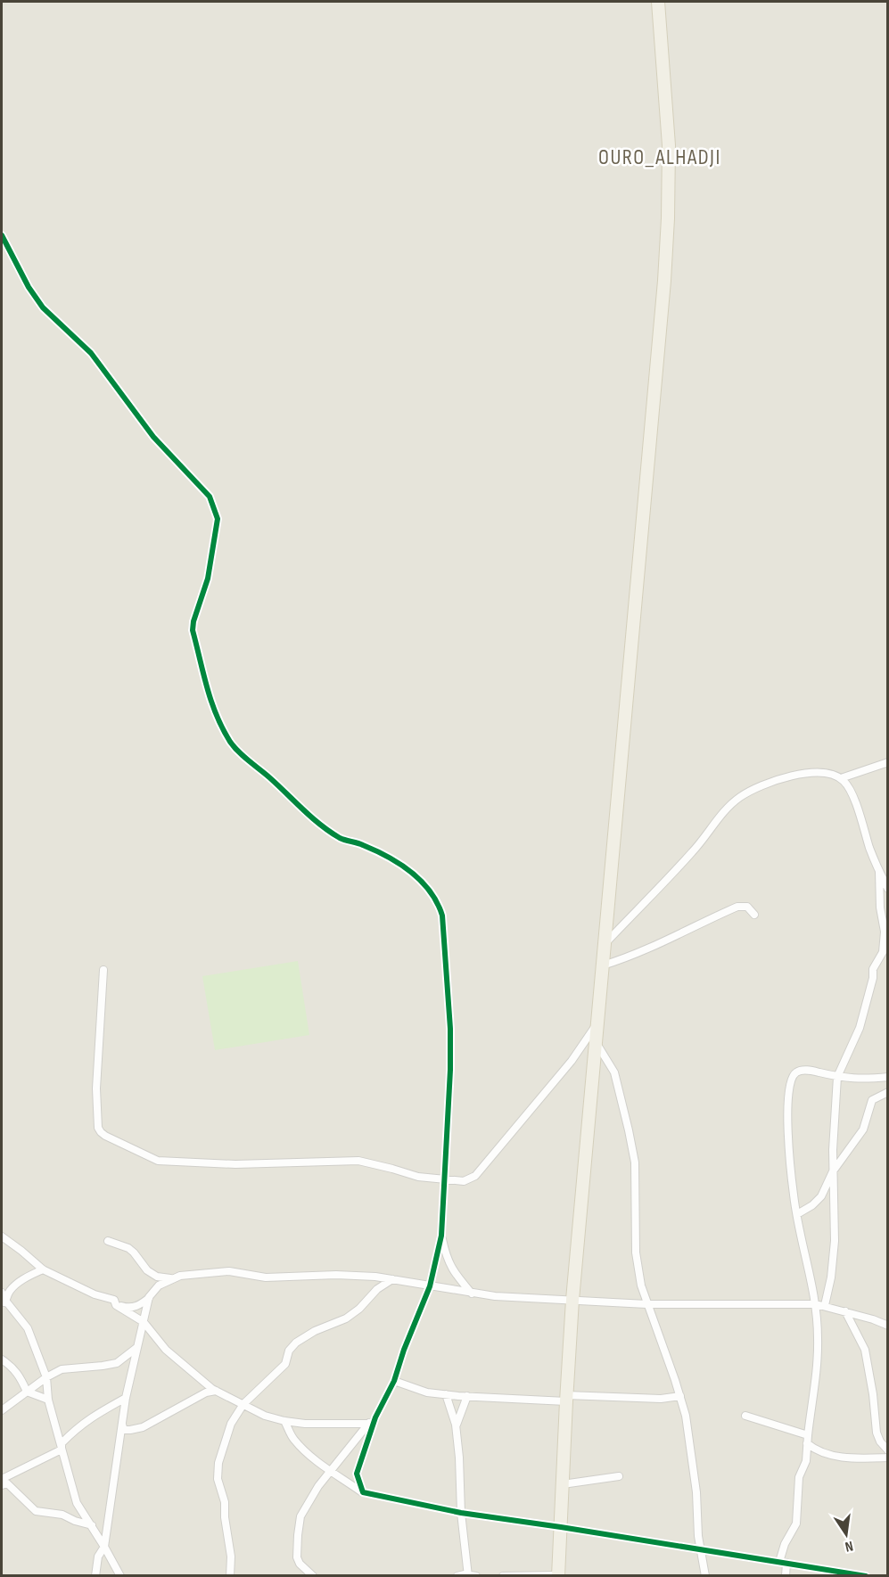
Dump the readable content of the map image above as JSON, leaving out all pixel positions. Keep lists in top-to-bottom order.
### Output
{
  "districts": ["OURO_ALHADJI"],
  "north": "bottom"
}
